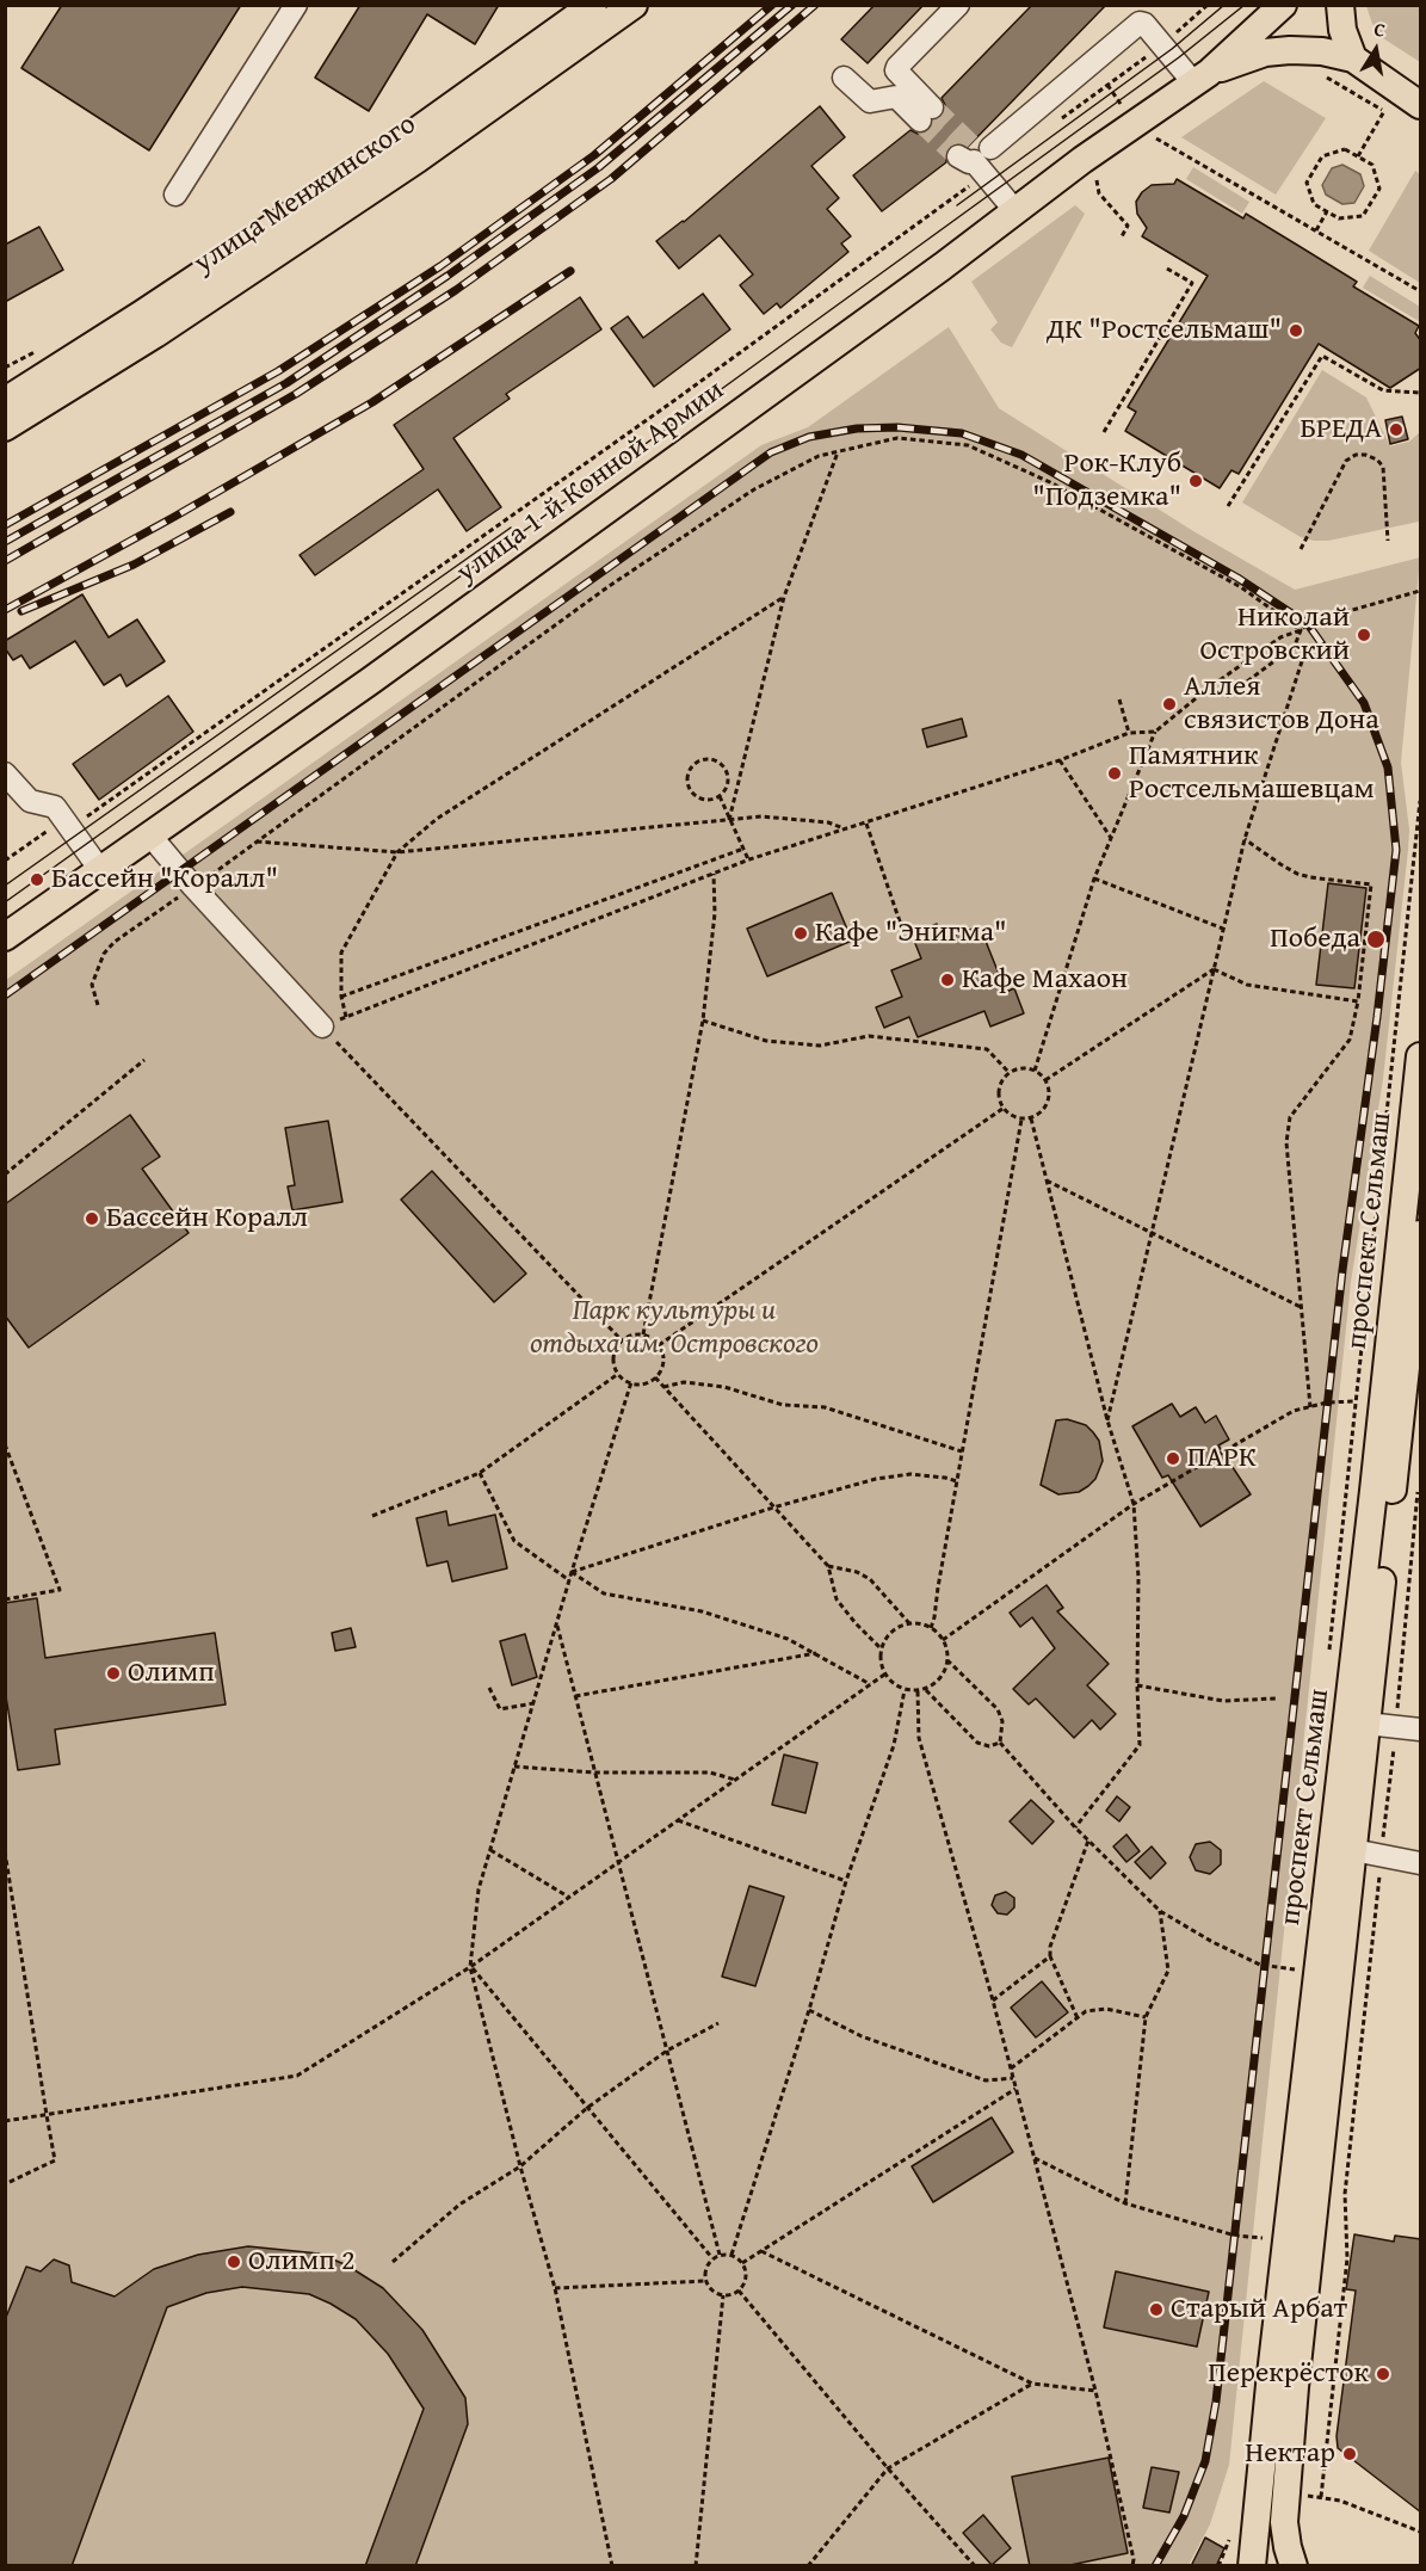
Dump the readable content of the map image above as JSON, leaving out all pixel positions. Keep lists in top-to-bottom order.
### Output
{
  "streets": {
    "main road": ["улица Менжинского", "улица 1-й Конной Армии", "проспект Сельмаш"]
  },
  "parks": ["Парк культуры и отдыха им. Островского"],
  "places": [
    "ДК \"Ростсельмаш\"",
    "БРЕДА",
    "Рок-Клуб \"Подземка\"",
    "Николай Островский",
    "Аллея связистов Дона",
    "Памятник Ростсельмашевцам",
    "Бассейн \"Коралл\"",
    "Кафе \"Энигма\"",
    "Победа",
    "Кафе Махаон",
    "Бассейн Коралл",
    "ПАРК",
    "Олимп",
    "Олимп 2",
    "Старый Арбат",
    "Перекрёсток",
    "Нектар"
  ],
  "north": "top"
}
